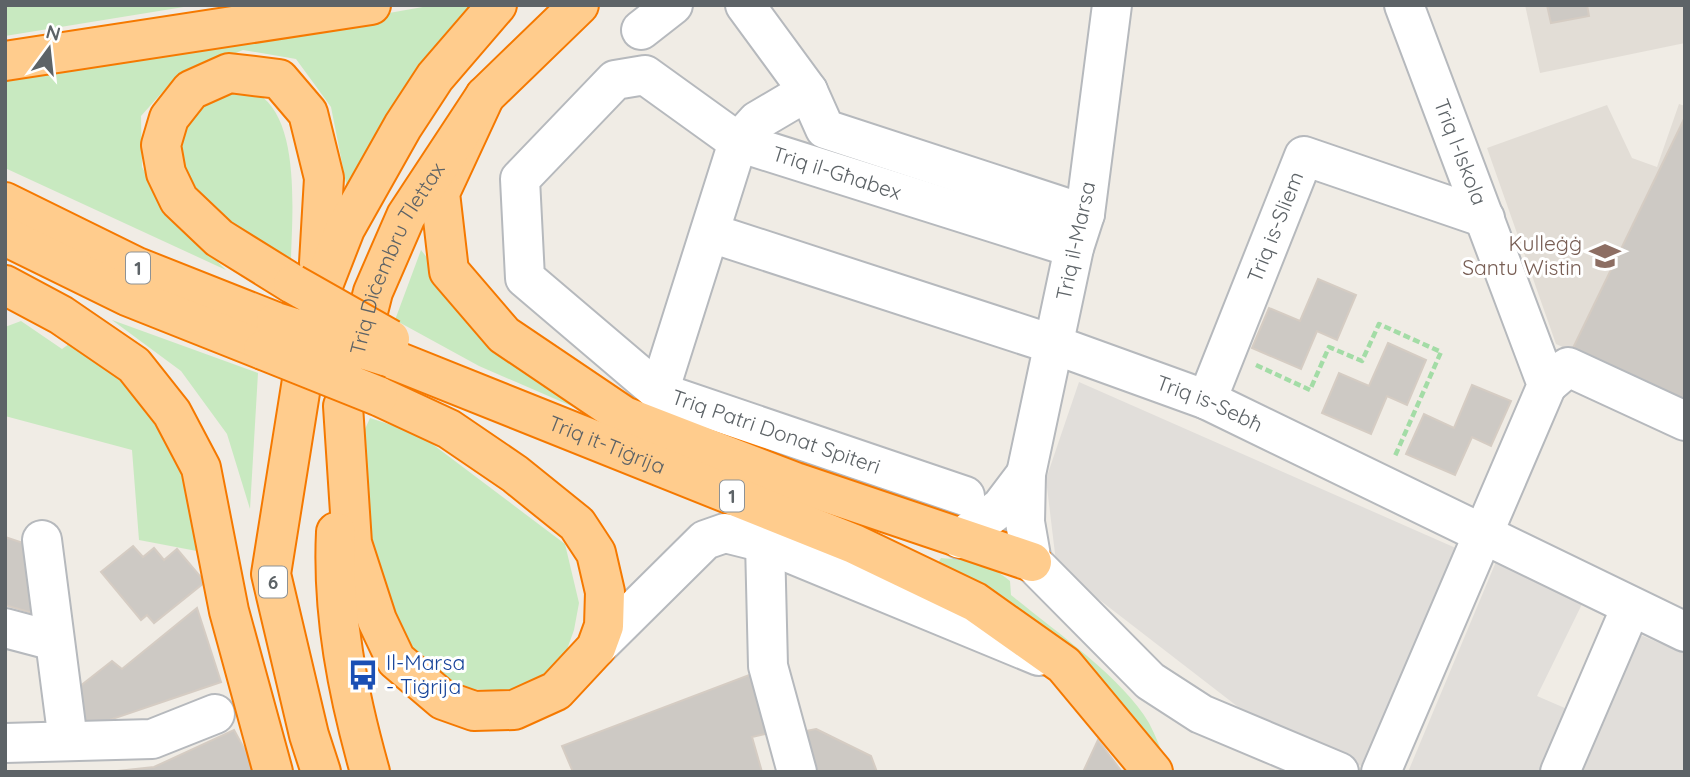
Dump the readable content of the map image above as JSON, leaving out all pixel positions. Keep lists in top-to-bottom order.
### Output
{
  "streets": {
    "highway": [
      "Triq Diċembru Tlettax",
      "1",
      "Triq it-Tiġrija",
      "6"
    ],
    "street": [
      "Triq l-Iskola",
      "Triq il-Għabex",
      "Triq is-Sliem",
      "Triq il-Marsa",
      "Triq is-Sebħ",
      "Triq Patri Donat Spiteri"
    ]
  },
  "crossings": [
    ["Triq l-Iskola", "Triq is-Sliem"],
    ["Triq il-Għabex", "Triq il-Marsa"],
    ["Triq il-Għabex", "Triq Patri Donat Spiteri"],
    ["Triq is-Sliem", "Triq is-Sebħ"],
    ["Triq il-Marsa", "Triq is-Sebħ"],
    ["Triq Diċembru Tlettax", "Triq it-Tiġrija"]
  ],
  "places": {
    "school or university": ["Kulleġġ Santu Wistin"],
    "bus stop": ["Il-Marsa - Tiġrija"]
  },
  "north": "top"
}
